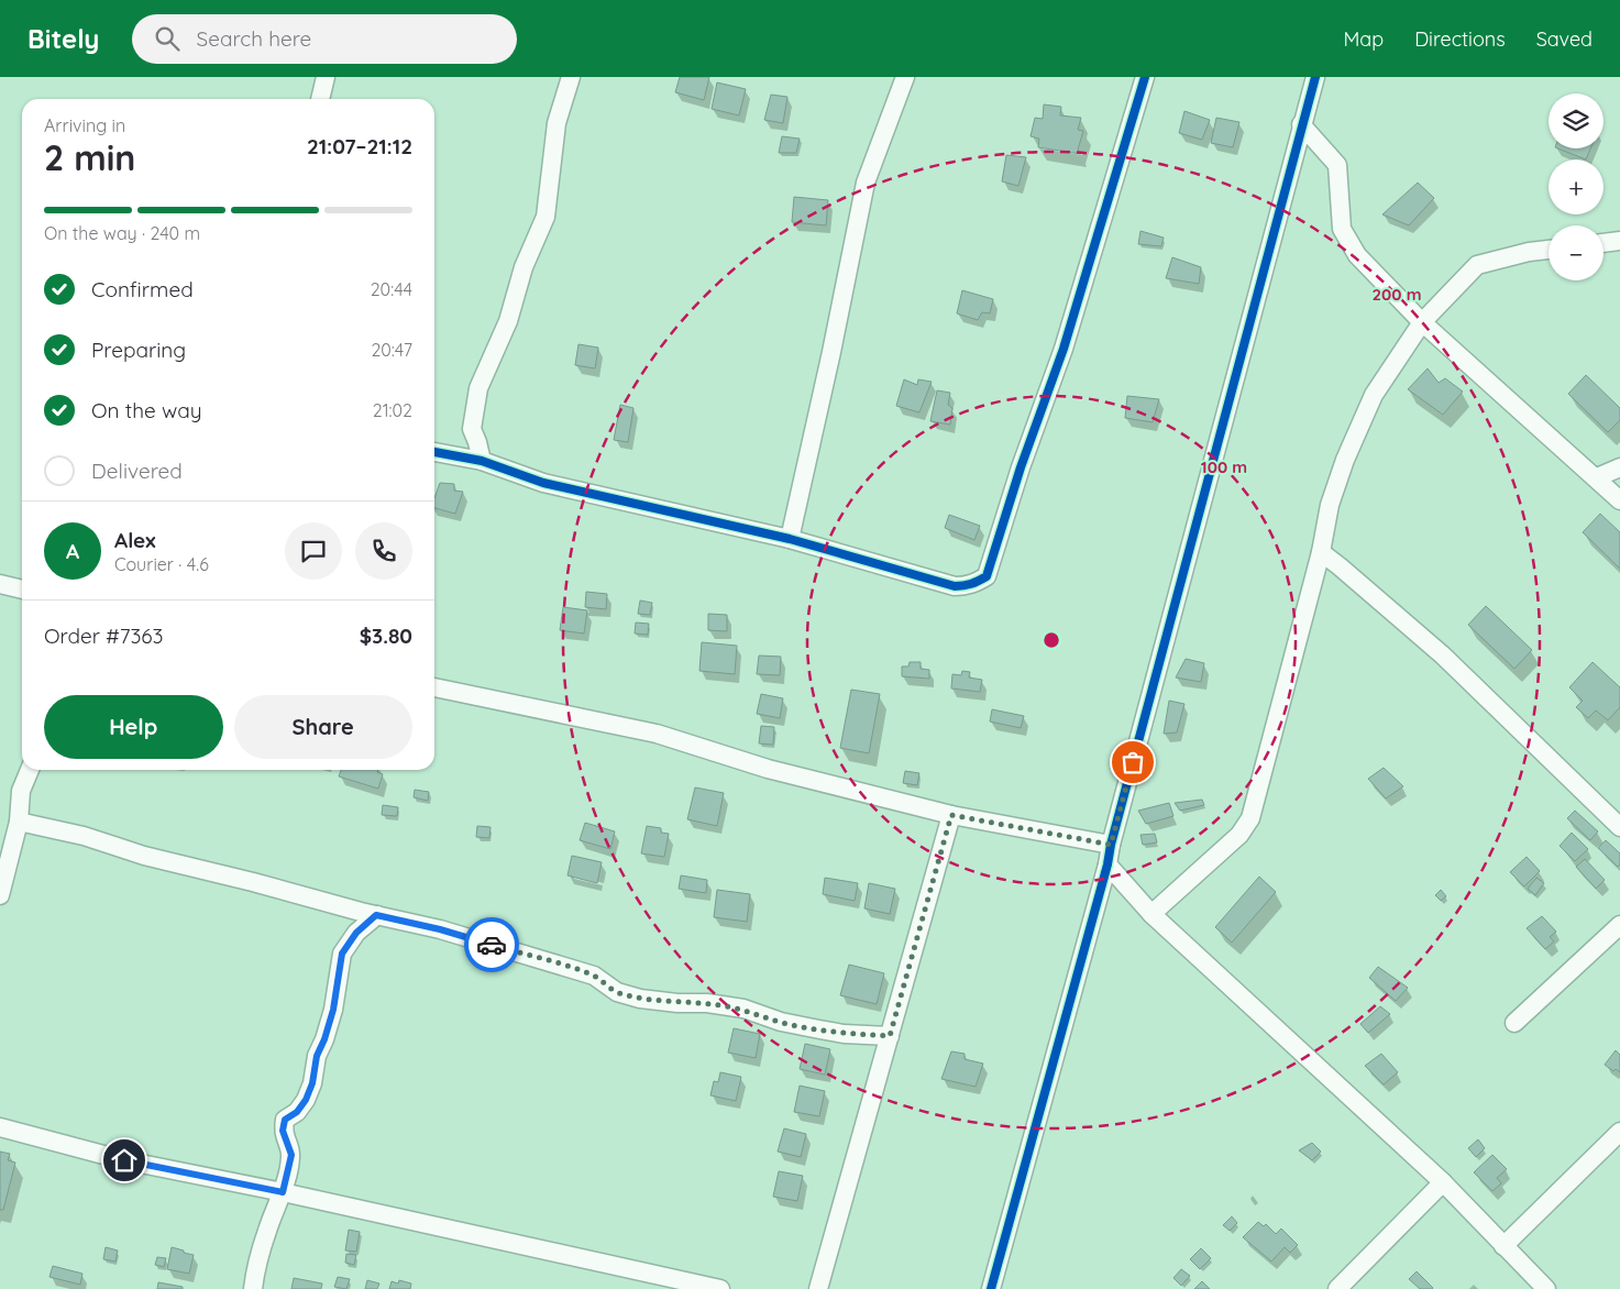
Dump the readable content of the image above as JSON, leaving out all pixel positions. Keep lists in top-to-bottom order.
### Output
{
  "page": {
    "header": "Bitely",
    "search": "Search here",
    "nav": ["Map", "Directions", "Saved"],
    "map_buttons": ["+", "−"],
    "heading": ["2 min", "Arriving in", "21:07–21:12"],
    "panel": [
      "Alex",
      "Courier · 4.6",
      "Order #7363",
      "$3.80"
    ],
    "bar": "On the way · 240 m",
    "list": [
      ["Confirmed", "20:44"],
      ["Preparing", "20:47"],
      ["On the way", "21:02"],
      "Delivered"
    ],
    "round": "A",
    "buttons": ["Help", "Share"]
  },
  "rings": ["200 m", "100 m"]
}
